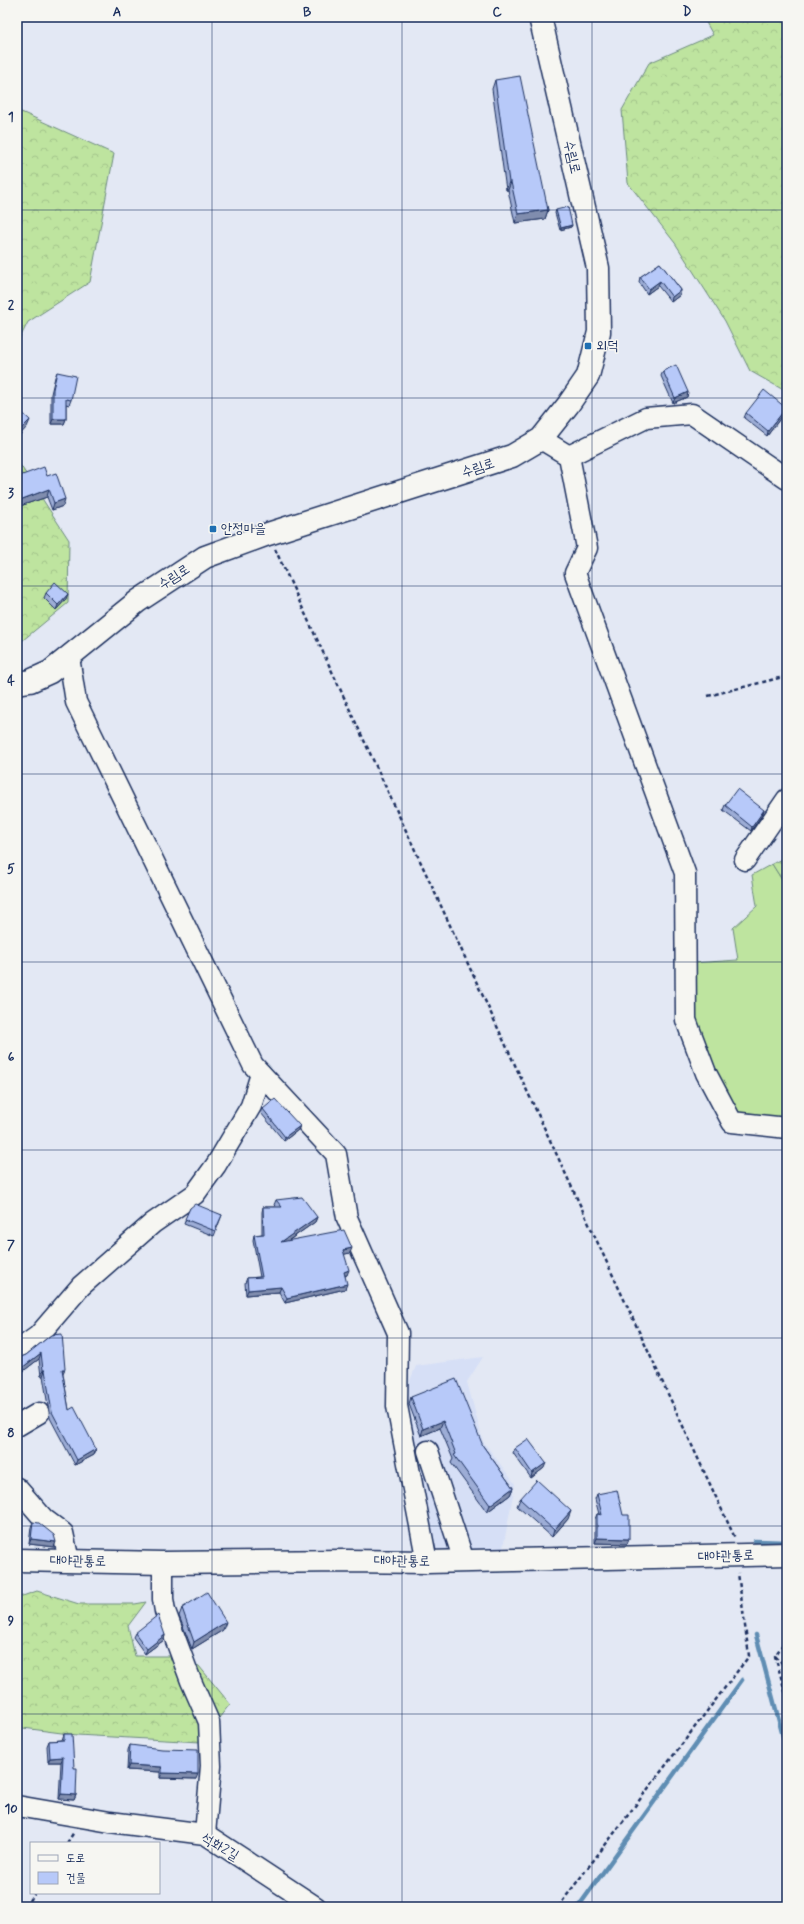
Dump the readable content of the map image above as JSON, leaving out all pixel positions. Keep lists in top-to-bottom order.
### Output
{
  "streets": {
    "main road": ["수림로", "대야관통로"],
    "street": ["석화2길"]
  },
  "places": {
    "transit": ["외덕", "안정마을"]
  },
  "legend": ["도로", "건물"],
  "grid": {
    "columns": [
      "A",
      "B",
      "C",
      "D"
    ],
    "rows": [
      "1",
      "2",
      "3",
      "4",
      "5",
      "6",
      "7",
      "8",
      "9",
      "10"
    ]
  }
}
